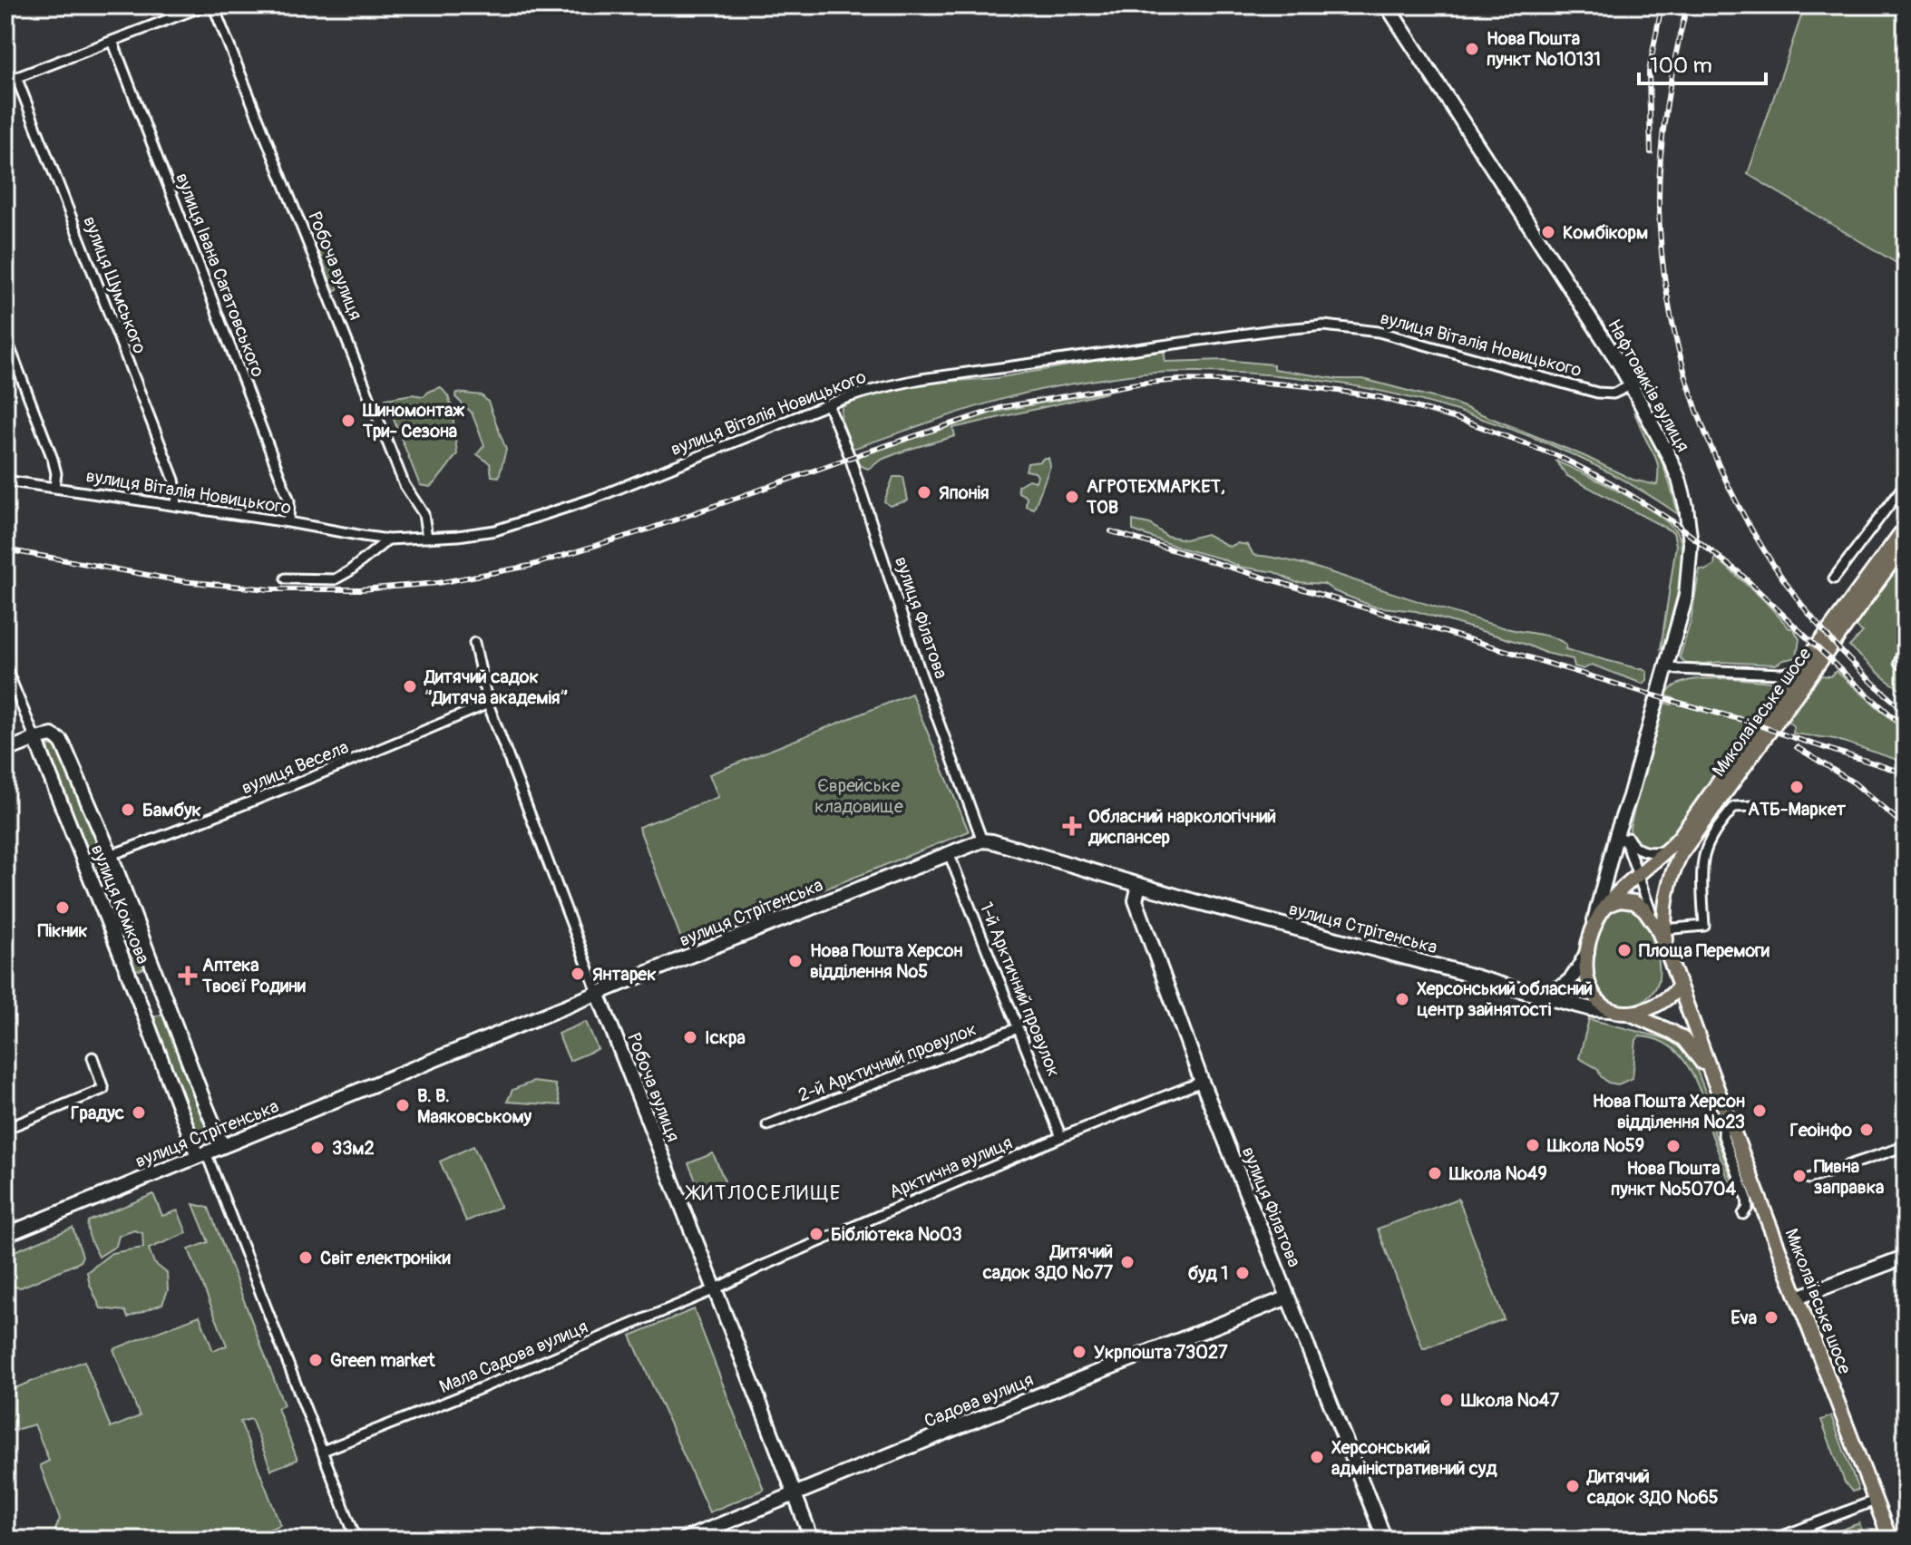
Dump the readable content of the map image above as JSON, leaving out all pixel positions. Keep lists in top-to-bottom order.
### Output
{
  "streets": {
    "main road": ["Миколаївське шосе"],
    "street": [
      "Робоча вулиця",
      "вулиця Івана Сагатовського",
      "вулиця Шумського",
      "вулиця Віталія Новицького",
      "Нафтовиків вулиця",
      "вулиця Філатова",
      "вулиця Весела",
      "вулиця Комкова",
      "вулиця Стрітенська",
      "1-й Арктичний провулок",
      "2-й Арктичний провулок",
      "Арктична вулиця",
      "Мала Садова вулиця",
      "Садова вулиця"
    ]
  },
  "crossings": [
    ["Робоча вулиця", "вулиця Віталія Новицького"],
    ["Робоча вулиця", "вулиця Весела"],
    ["Робоча вулиця", "вулиця Стрітенська"],
    ["Робоча вулиця", "Арктична вулиця"],
    ["Робоча вулиця", "Мала Садова вулиця"],
    ["Робоча вулиця", "Садова вулиця"],
    ["вулиця Івана Сагатовського", "вулиця Віталія Новицького"],
    ["вулиця Шумського", "вулиця Віталія Новицького"],
    ["вулиця Віталія Новицького", "Нафтовиків вулиця"],
    ["вулиця Віталія Новицького", "вулиця Філатова"],
    ["Нафтовиків вулиця", "Миколаївське шосе"],
    ["Нафтовиків вулиця", "вулиця Стрітенська"],
    ["вулиця Філатова", "вулиця Стрітенська"],
    ["вулиця Філатова", "Арктична вулиця"],
    ["вулиця Філатова", "Садова вулиця"],
    ["Миколаївське шосе", "вулиця Стрітенська"],
    ["вулиця Весела", "вулиця Комкова"],
    ["вулиця Комкова", "вулиця Стрітенська"],
    ["вулиця Комкова", "Мала Садова вулиця"],
    ["вулиця Стрітенська", "1-й Арктичний провулок"],
    ["1-й Арктичний провулок", "2-й Арктичний провулок"],
    ["1-й Арктичний провулок", "Арктична вулиця"],
    ["Арктична вулиця", "Мала Садова вулиця"]
  ],
  "districts": ["ЖИТЛОСЕЛИЩЕ"],
  "parks": ["Єврейське кладовище"],
  "places": {
    "other": [
      "Нова Пошта пункт №10131",
      "Комбікорм",
      "Шиномонтаж Три- Сезона",
      "Японія",
      "АГРОТЕХМАРКЕТ, ТОВ",
      "Дитячий садок ”Дитяча академія”",
      "АТБ-Маркет",
      "Бамбук",
      "Пікник",
      "Площа Перемоги",
      "Нова Пошта Херсон відділення №5",
      "Янтарек",
      "Херсонський обласний центр зайнятості",
      "Іскра",
      "В. В. Маяковському",
      "Нова Пошта Херсон відділення №23",
      "Градус",
      "Геоінфо",
      "Школа №59",
      "Нова Пошта пункт №50704",
      "33м2",
      "Школа №49",
      "Пивна заправка",
      "Бібліотека №03",
      "Світ електроніки",
      "Дитячий садок ЗДО №77",
      "буд 1",
      "Eva",
      "Укрпошта 73027",
      "Green market",
      "Школа №47",
      "Херсонський адміністративний суд",
      "Дитячий садок ЗДО №65"
    ],
    "health": ["Обласний наркологічний диспансер", "Аптека Твоєї Родини"]
  },
  "scale_bar": "100 m"
}
